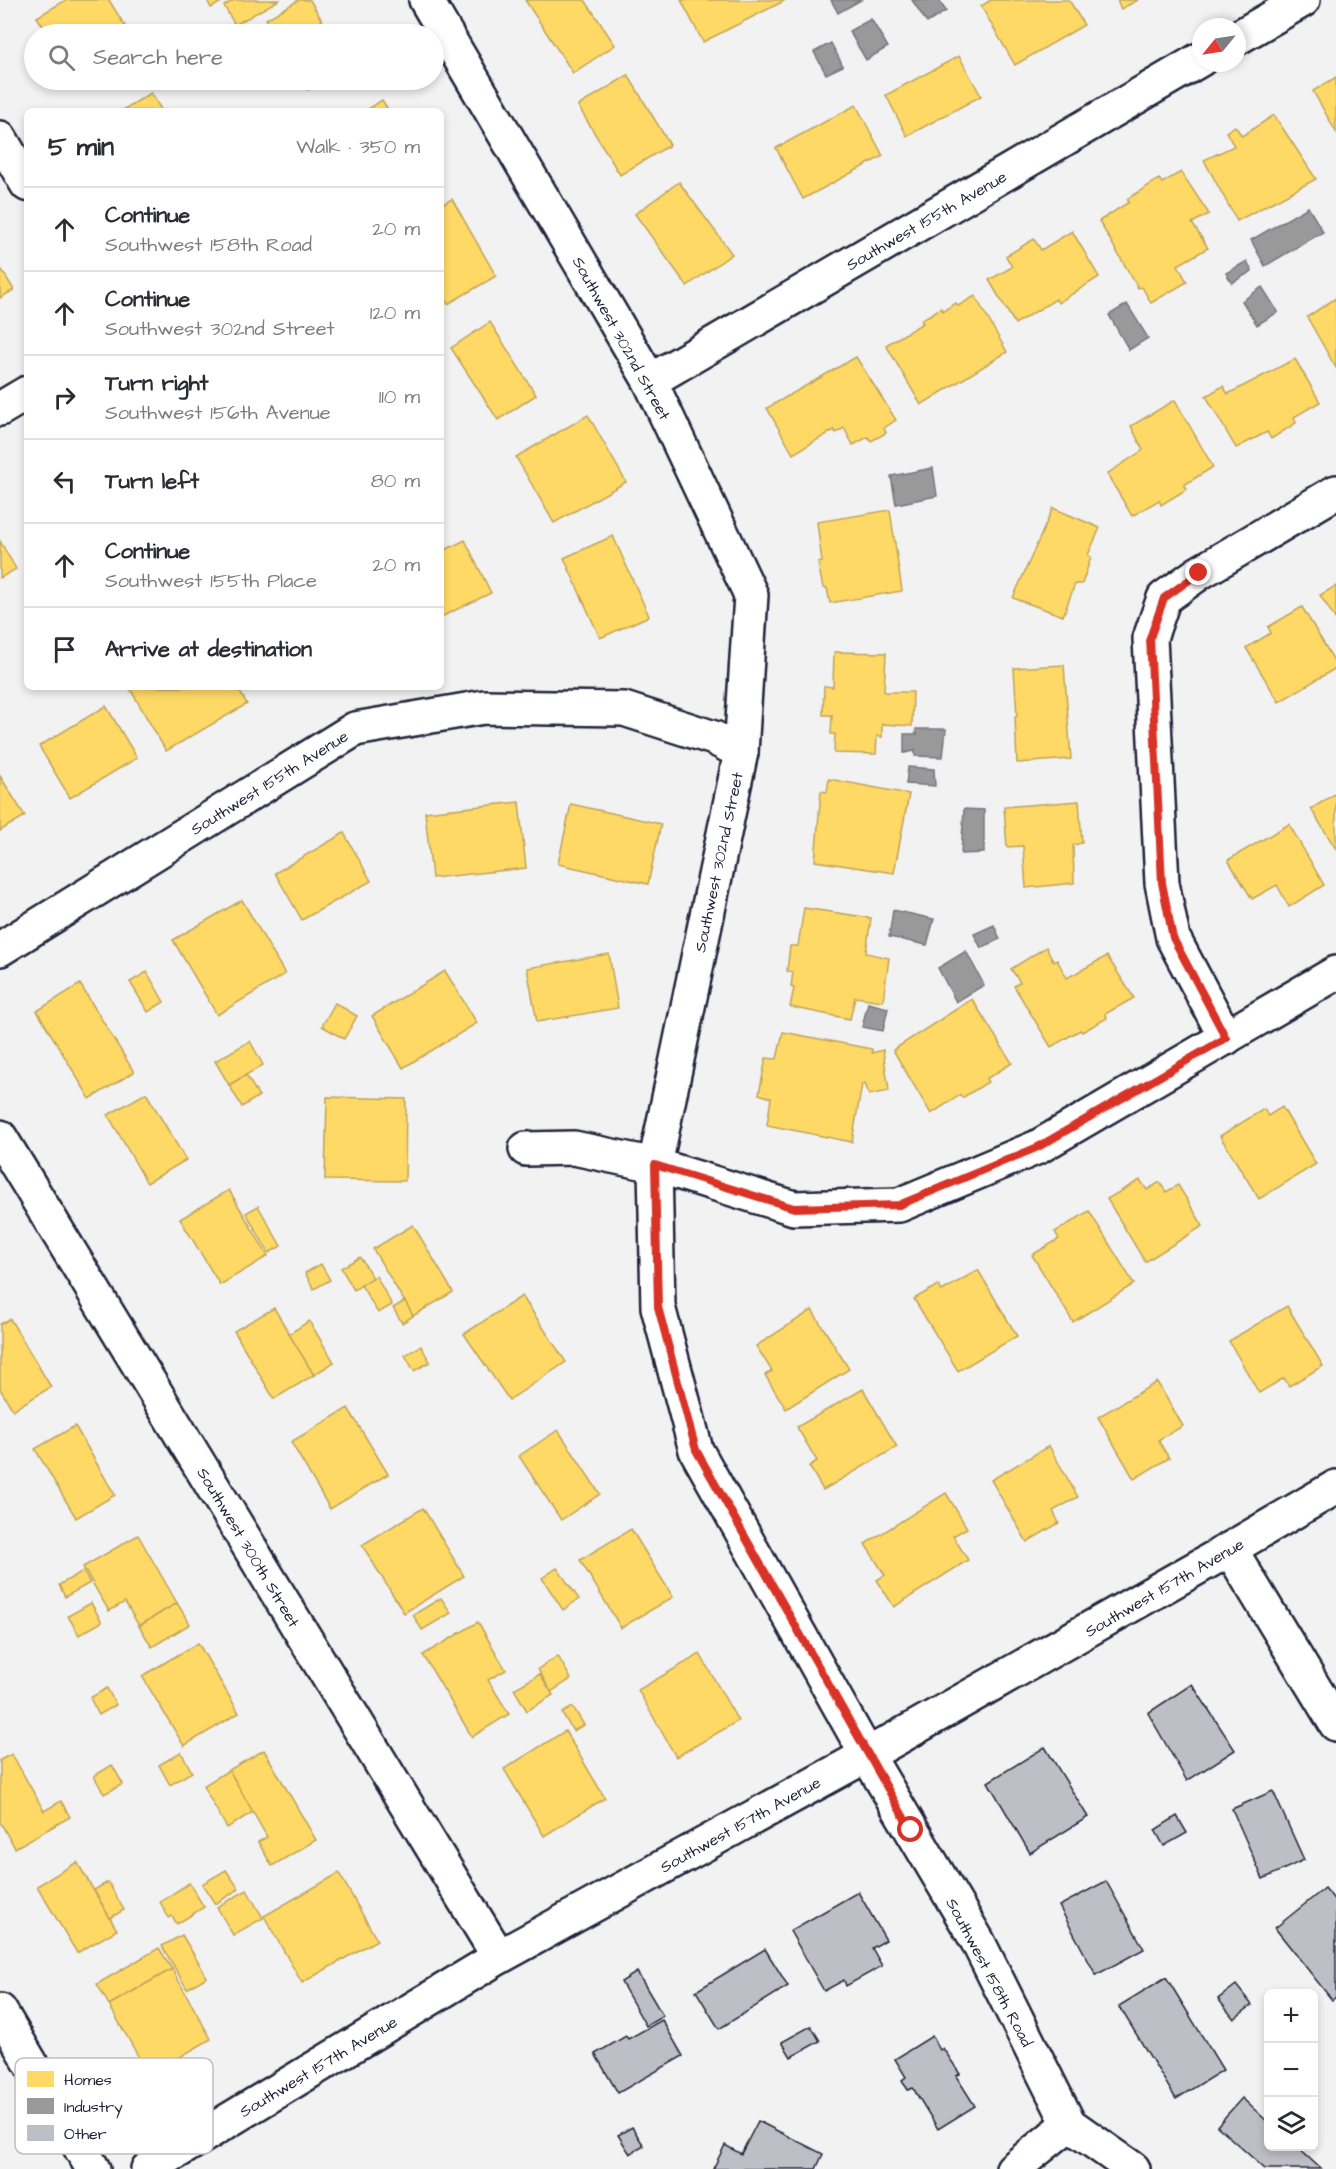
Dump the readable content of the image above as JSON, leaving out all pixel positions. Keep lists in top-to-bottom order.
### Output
{
  "streets": {
    "street": [
      "Southwest 155th Avenue",
      "Southwest 302nd Street",
      "Southwest 300th Street",
      "Southwest 157th Avenue",
      "Southwest 158th Road"
    ]
  },
  "crossings": [
    ["Southwest 155th Avenue", "Southwest 302nd Street"],
    ["Southwest 302nd Street", "Southwest 157th Avenue"],
    ["Southwest 302nd Street", "Southwest 158th Road"],
    ["Southwest 300th Street", "Southwest 157th Avenue"],
    ["Southwest 157th Avenue", "Southwest 158th Road"]
  ],
  "legend": ["Homes", "Industry", "Other"],
  "north": "bottom left",
  "page": {
    "search": "Search here",
    "heading": ["5 min", "Walk · 350 m"],
    "list": [
      ["Continue", "Southwest 158th Road", "20 m"],
      ["Continue", "Southwest 302nd Street", "120 m"],
      ["Turn right", "Southwest 156th Avenue", "110 m"],
      ["Turn left", "80 m"],
      ["Continue", "Southwest 155th Place", "20 m"],
      "Arrive at destination"
    ],
    "map_buttons": ["+", "−"]
  }
}
